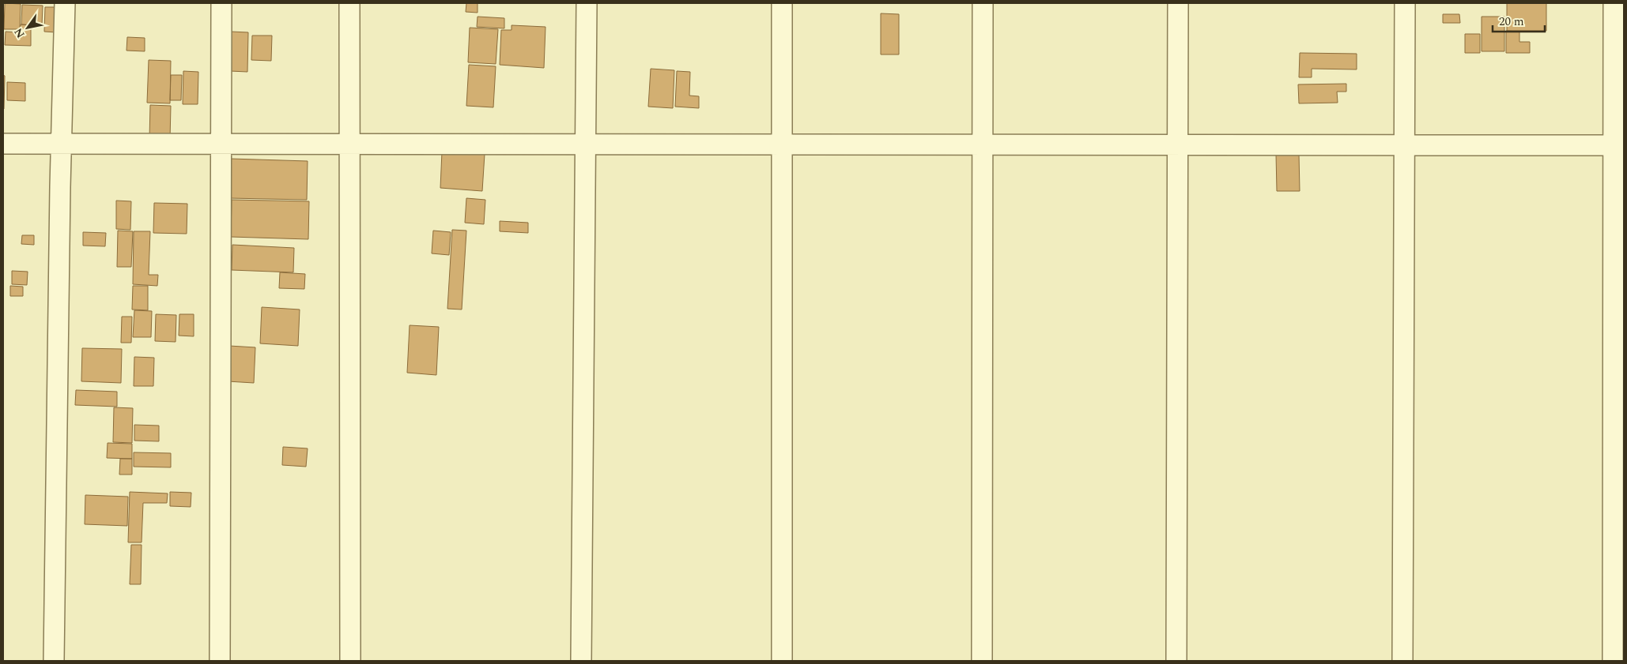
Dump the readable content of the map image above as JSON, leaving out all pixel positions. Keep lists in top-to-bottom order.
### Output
{
  "scale_bar": "20 m",
  "north": "bottom left"
}
